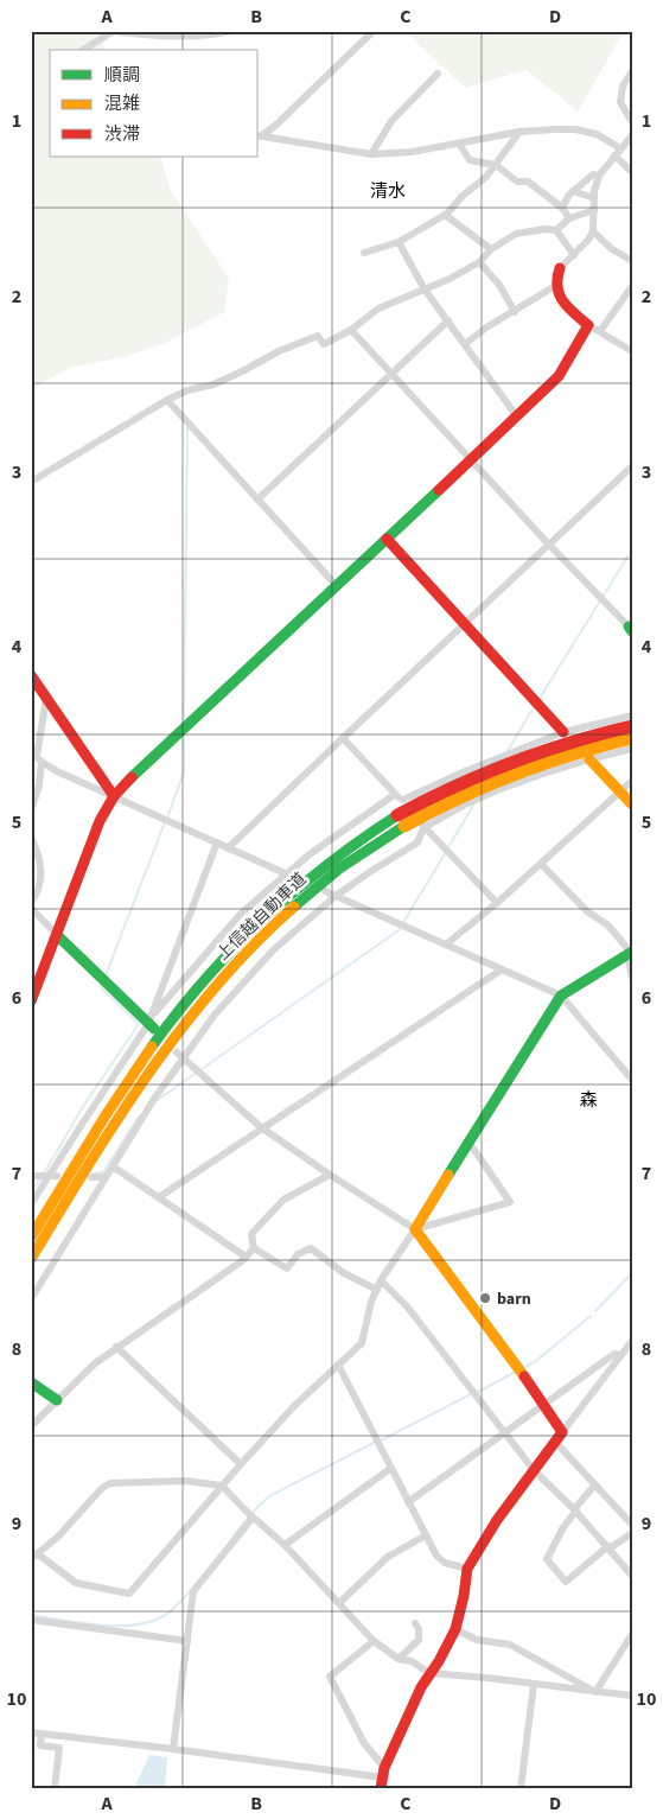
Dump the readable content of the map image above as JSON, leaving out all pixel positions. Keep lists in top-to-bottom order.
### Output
{
  "streets": {
    "main road": ["上信越自動車道"]
  },
  "districts": ["清水", "森"],
  "places": ["barn"],
  "legend": ["順調", "混雑", "渋滞"],
  "grid": {
    "columns": [
      "A",
      "B",
      "C",
      "D"
    ],
    "rows": [
      "1",
      "2",
      "3",
      "4",
      "5",
      "6",
      "7",
      "8",
      "9",
      "10"
    ]
  }
}
